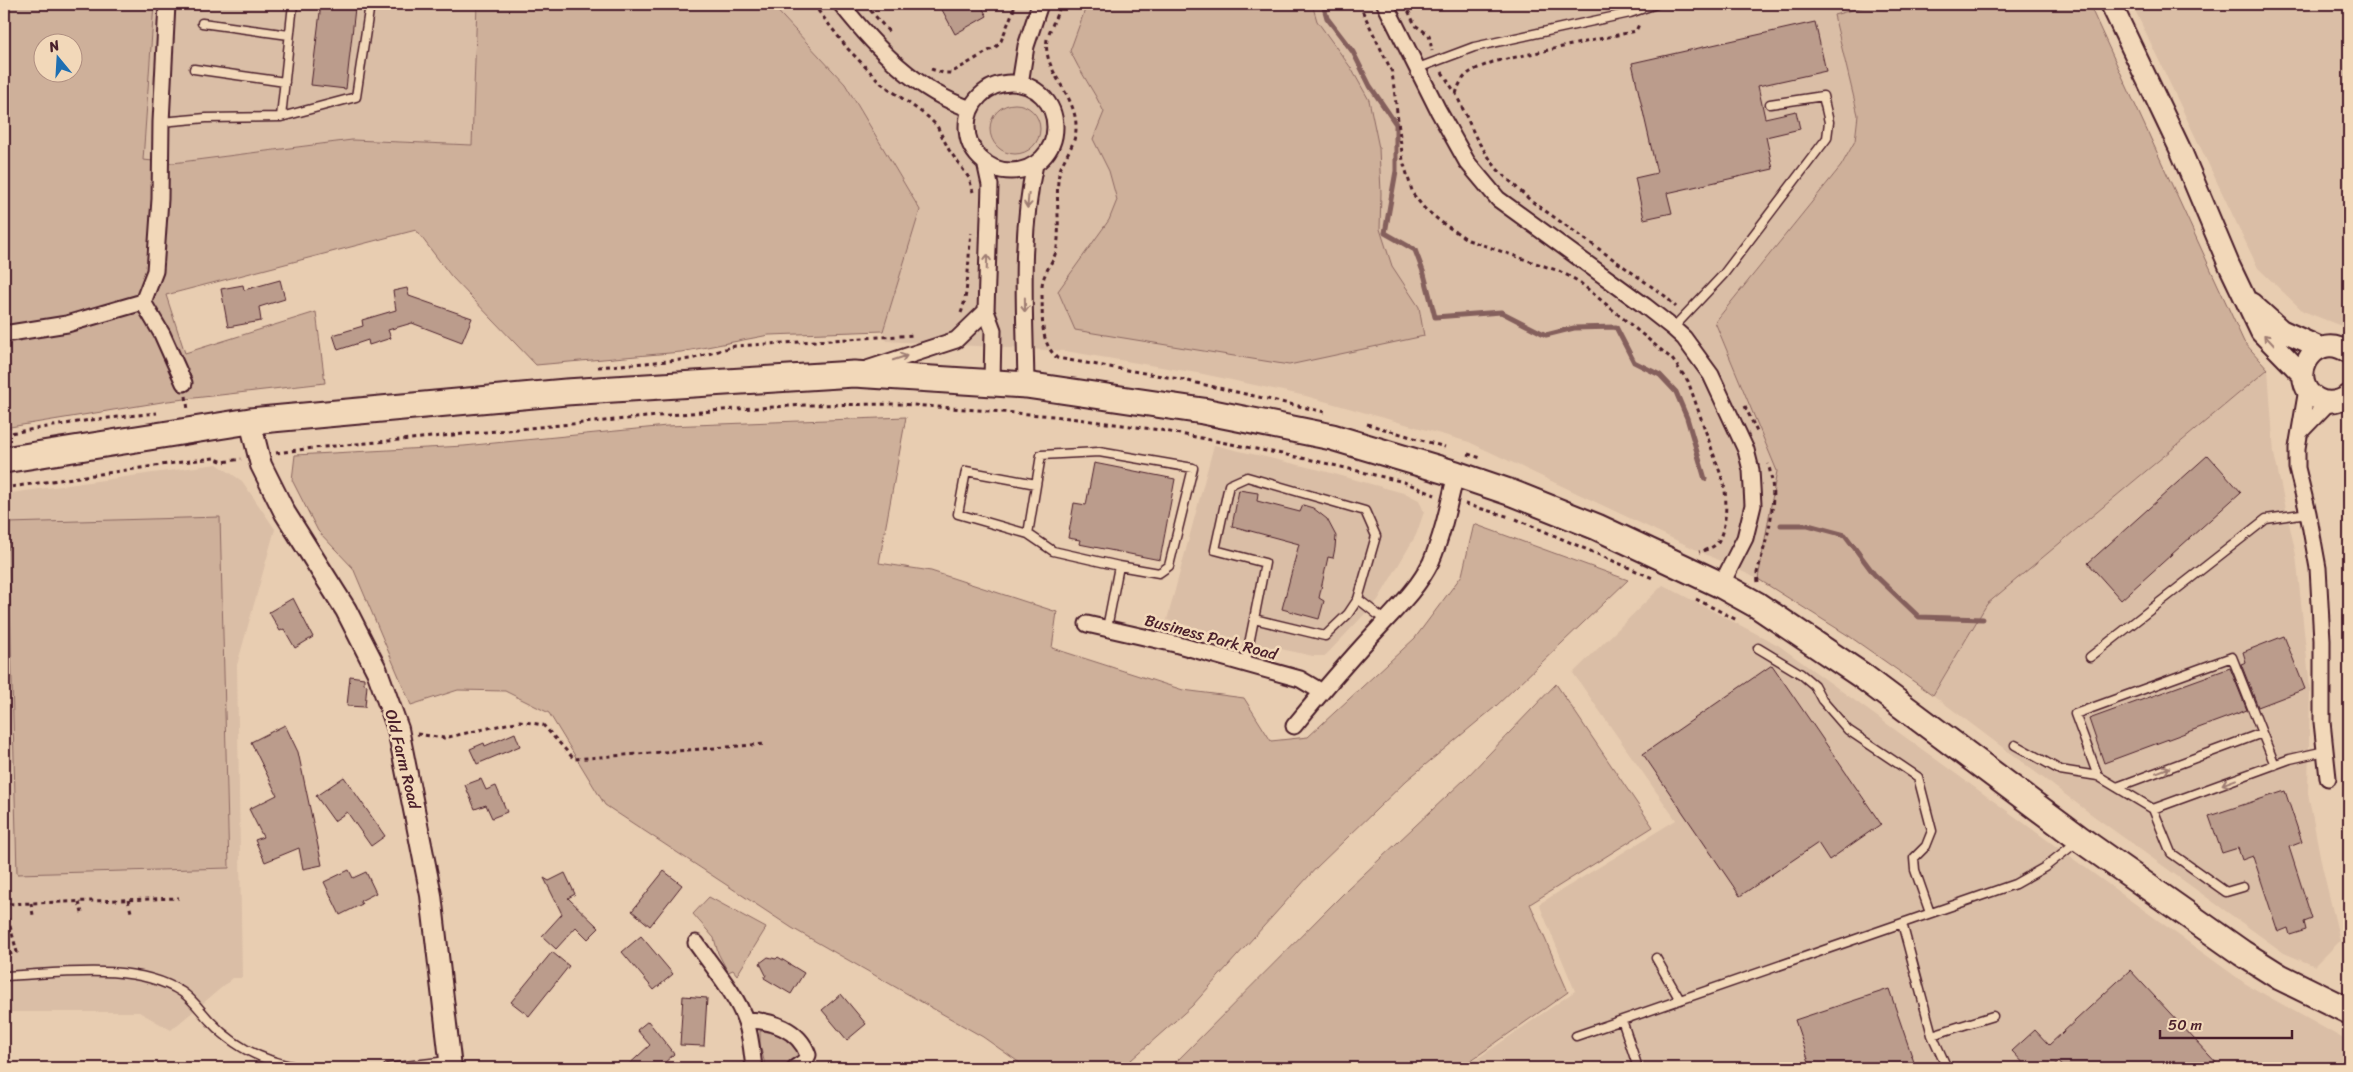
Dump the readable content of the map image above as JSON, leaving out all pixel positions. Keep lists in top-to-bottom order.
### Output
{
  "streets": {
    "street": ["Business Park Road", "Old Farm Road"]
  },
  "scale_bar": "50 m",
  "north": "top"
}
